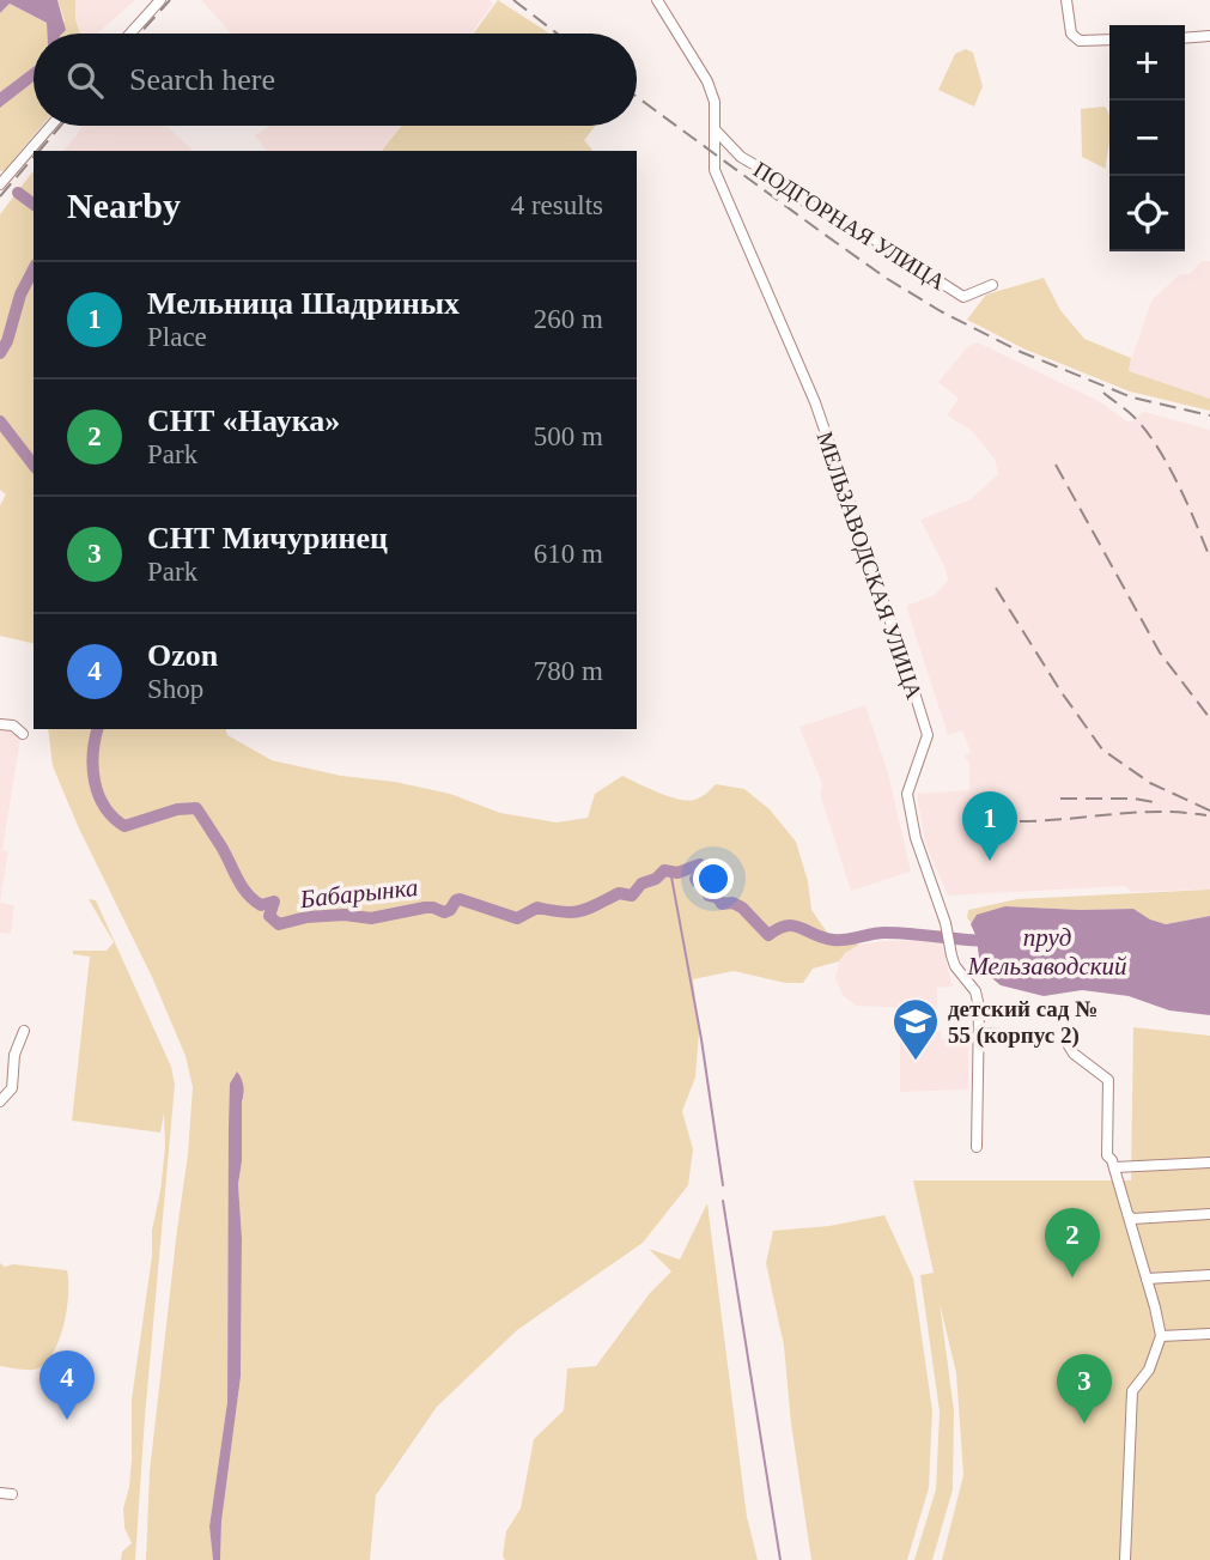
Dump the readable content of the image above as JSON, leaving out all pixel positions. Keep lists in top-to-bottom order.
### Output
{
  "streets": {
    "street": ["ПОДГОРНАЯ УЛИЦА", "МЕЛЬЗАВОДСКАЯ УЛИЦА"]
  },
  "crossings": [
    ["ПОДГОРНАЯ УЛИЦА", "МЕЛЬЗАВОДСКАЯ УЛИЦА"]
  ],
  "water": ["Бабарынка", "пруд Мельзаводский"],
  "places": {
    "school or university": ["детский сад № 55 (корпус 2)"]
  },
  "page": {
    "map_buttons": ["+", "−"],
    "search": "Search here",
    "heading": ["Nearby", "4 results"],
    "list": [
      {
        "mark": "1",
        "name": "Мельница Шадриных",
        "note": "Place",
        "value": "260 m"
      },
      {
        "mark": "2",
        "name": "СНТ «Наука»",
        "note": "Park",
        "value": "500 m"
      },
      {
        "mark": "3",
        "name": "СНТ Мичуринец",
        "note": "Park",
        "value": "610 m"
      },
      {
        "mark": "4",
        "name": "Ozon",
        "note": "Shop",
        "value": "780 m"
      }
    ],
    "pins": [
      "1",
      "2",
      "4",
      "3"
    ]
  }
}
